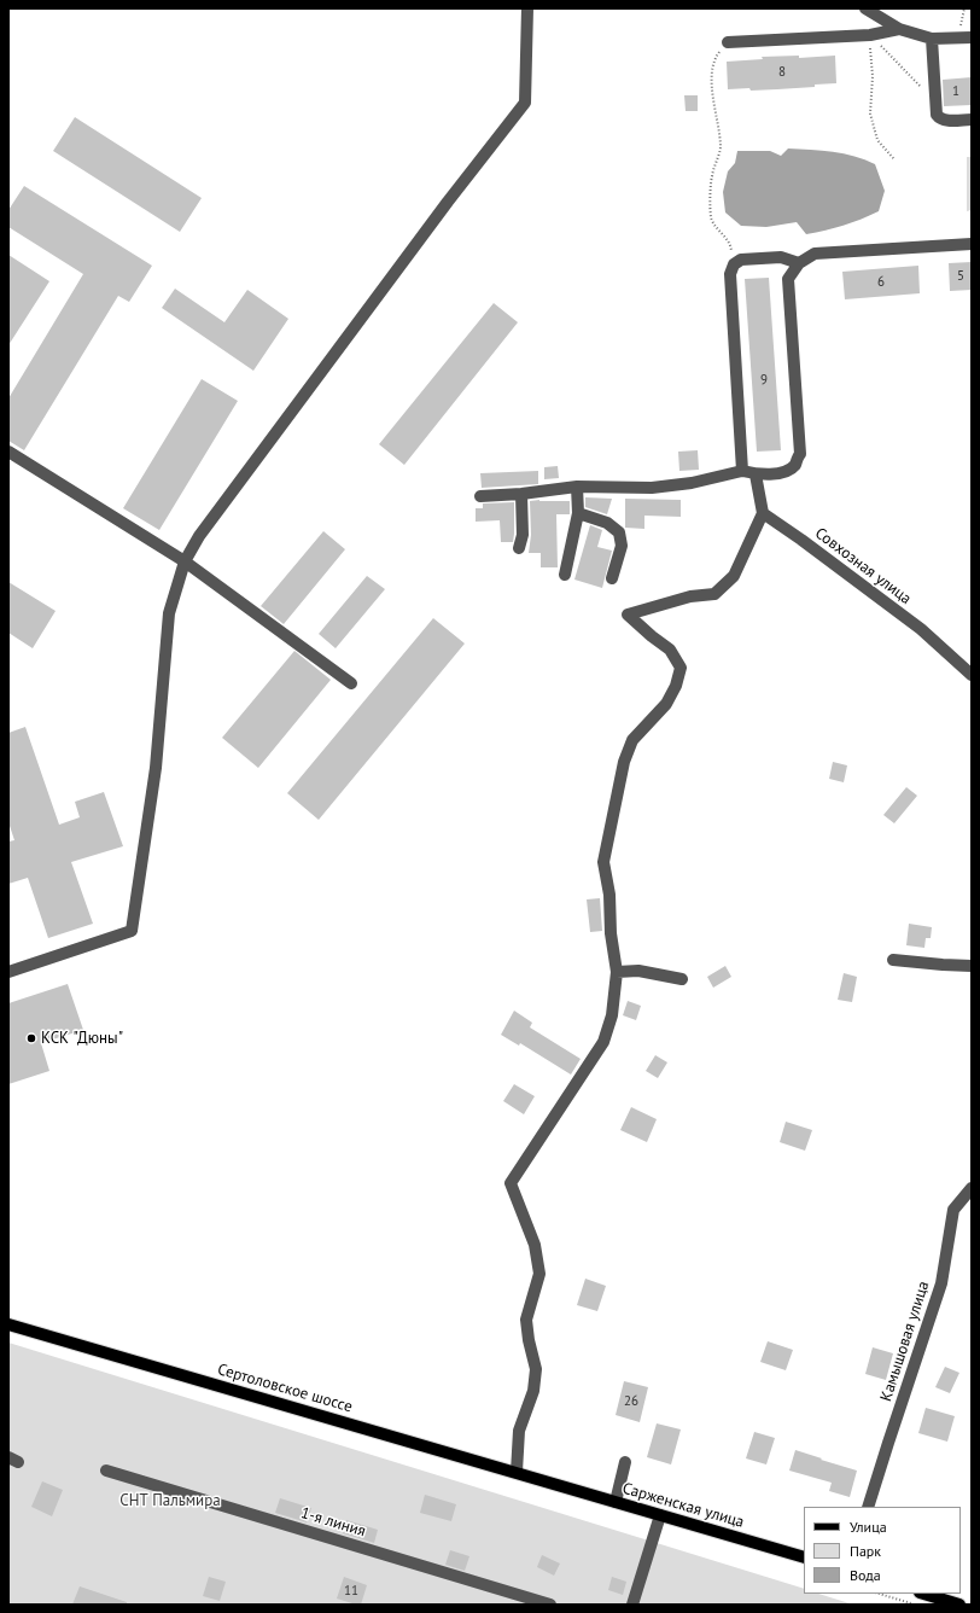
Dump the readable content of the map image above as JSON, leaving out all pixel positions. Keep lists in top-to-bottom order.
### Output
{
  "streets": {
    "main road": ["Сертоловское шоссе", "Сарженская улица"],
    "street": ["Совхозная улица", "Камышовая улица", "1-я линия"]
  },
  "crossings": [
    ["Сертоловское шоссе", "Сарженская улица"]
  ],
  "parks": ["СНТ Пальмира"],
  "places": ["КСК \"Дюны\""],
  "house_numbers": [
    "8",
    "1",
    "5",
    "6",
    "9",
    "26",
    "11"
  ],
  "legend": ["Улица", "Парк", "Вода"]
}
